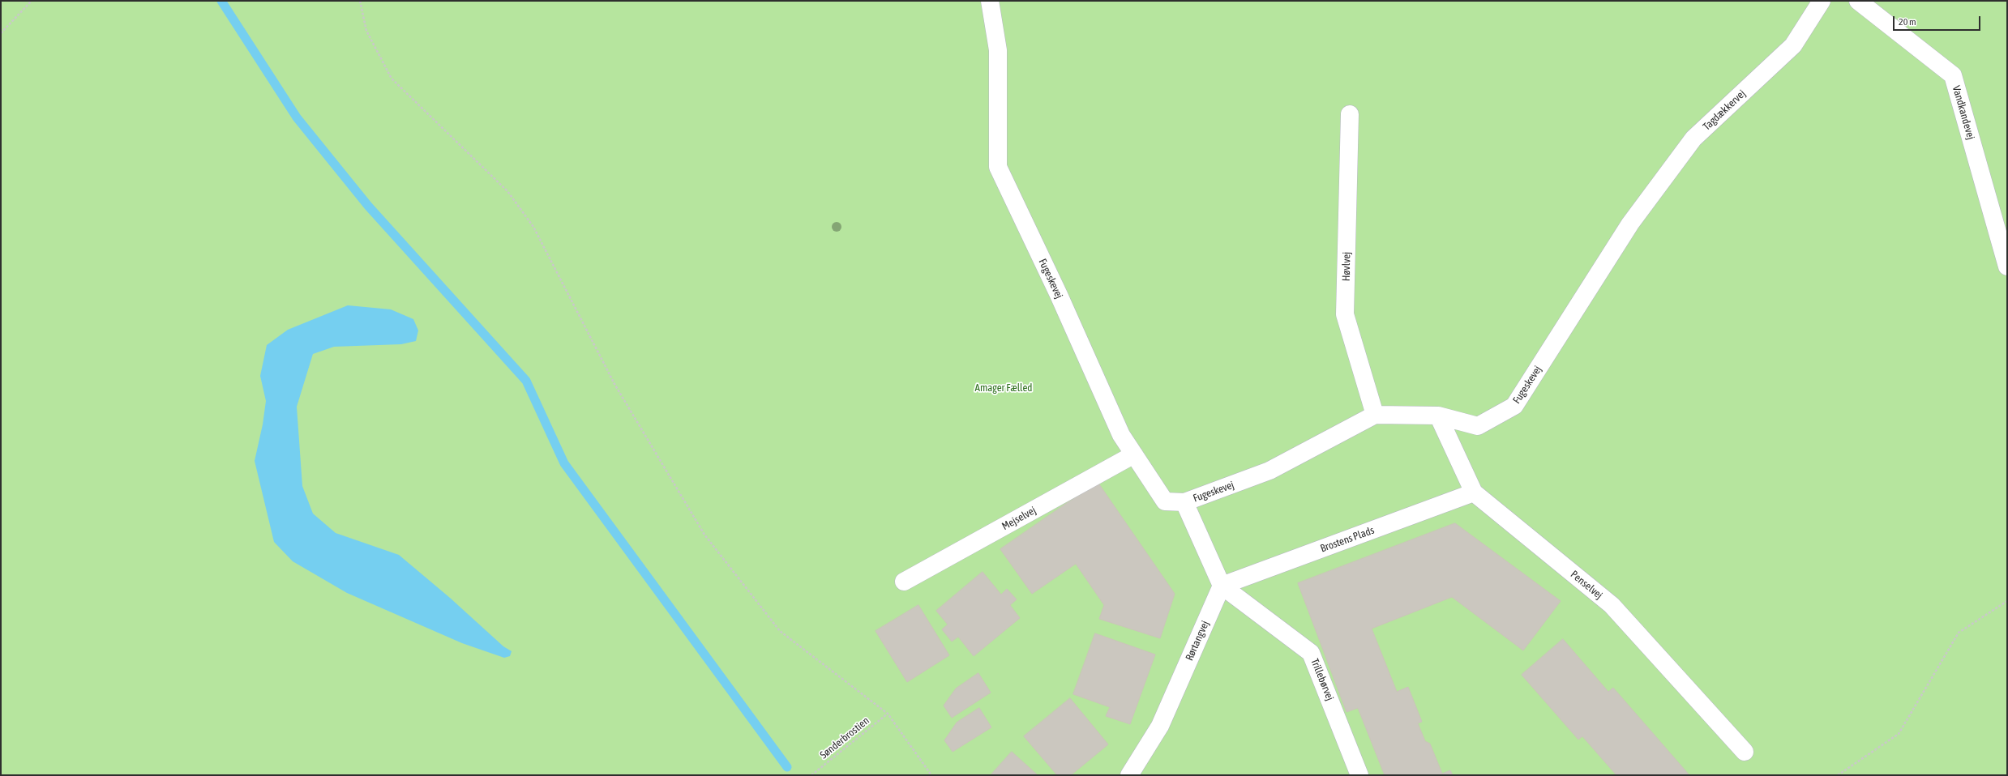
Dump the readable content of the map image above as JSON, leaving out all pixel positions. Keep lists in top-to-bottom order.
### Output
{
  "streets": {
    "street": [
      "Tagdækkervej",
      "Vandkandevej",
      "Høvlvej",
      "Fugeskevej",
      "Mejselvej",
      "Brostens Plads",
      "Penselvej",
      "Rørtangvej",
      "Trillebørvej"
    ],
    "path": ["Sønderbrostien"]
  },
  "crossings": [
    ["Tagdækkervej", "Fugeskevej"],
    ["Høvlvej", "Fugeskevej"],
    ["Fugeskevej", "Mejselvej"],
    ["Fugeskevej", "Penselvej"],
    ["Brostens Plads", "Penselvej"],
    ["Brostens Plads", "Rørtangvej"],
    ["Brostens Plads", "Trillebørvej"],
    ["Rørtangvej", "Trillebørvej"]
  ],
  "parks": ["Amager Fælled"],
  "scale_bar": "20 m"
}
